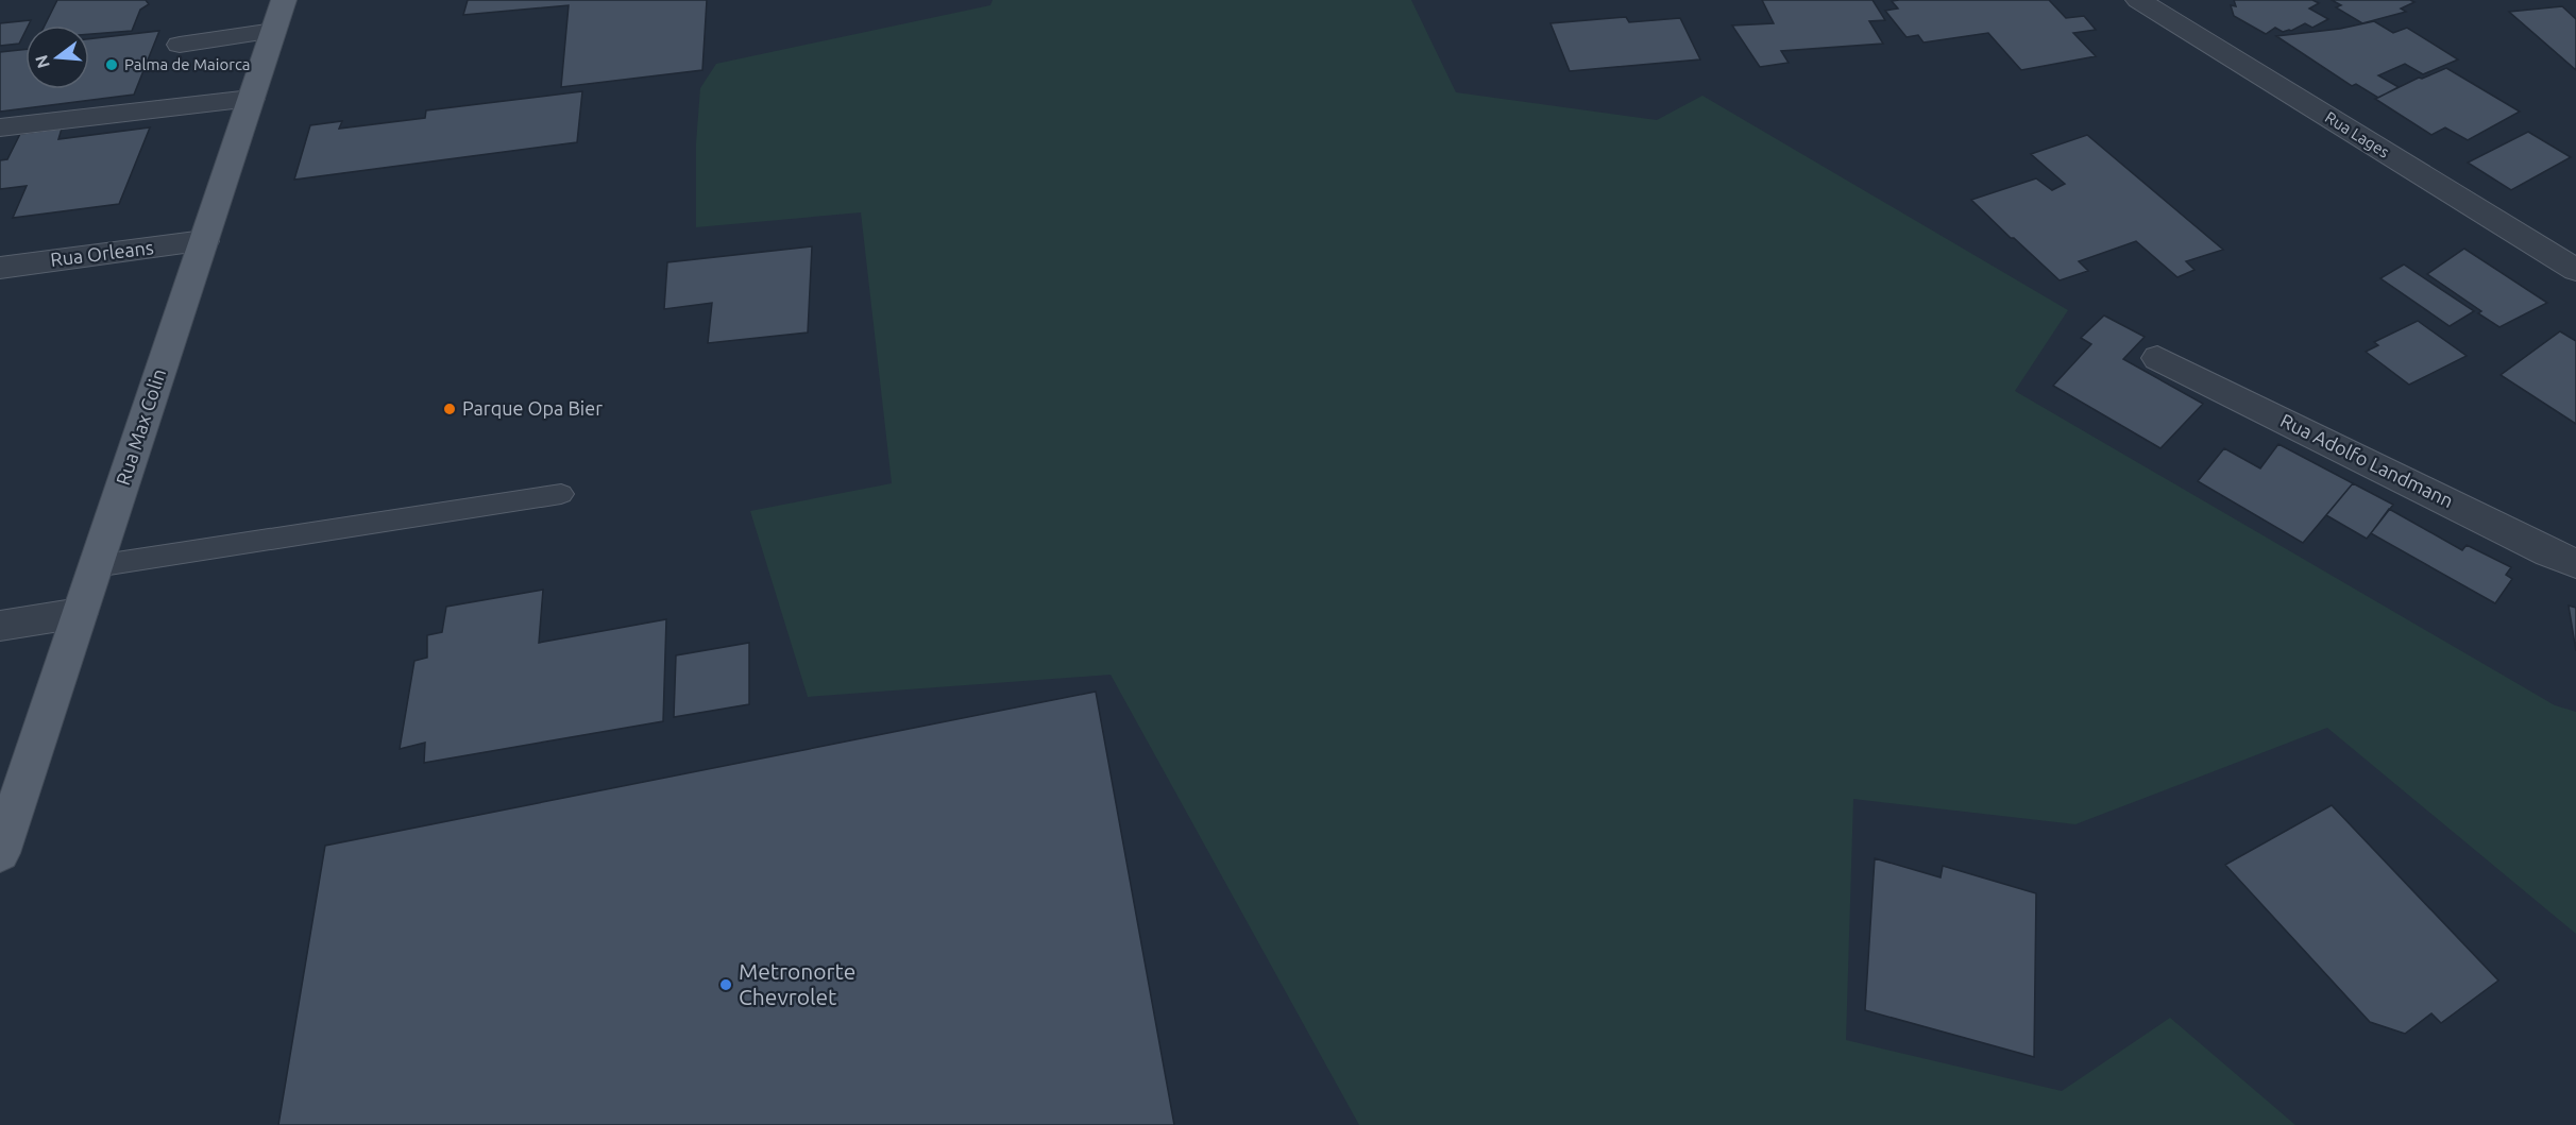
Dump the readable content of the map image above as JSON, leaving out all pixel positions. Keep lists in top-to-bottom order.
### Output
{
  "streets": {
    "main road": ["Rua Max Colin"],
    "street": ["Rua Lages", "Rua Orleans", "Rua Adolfo Landmann"]
  },
  "crossings": [
    ["Rua Orleans", "Rua Max Colin"]
  ],
  "places": ["Palma de Maiorca", "Parque Opa Bier", "Metronorte Chevrolet"],
  "north": "left"
}
